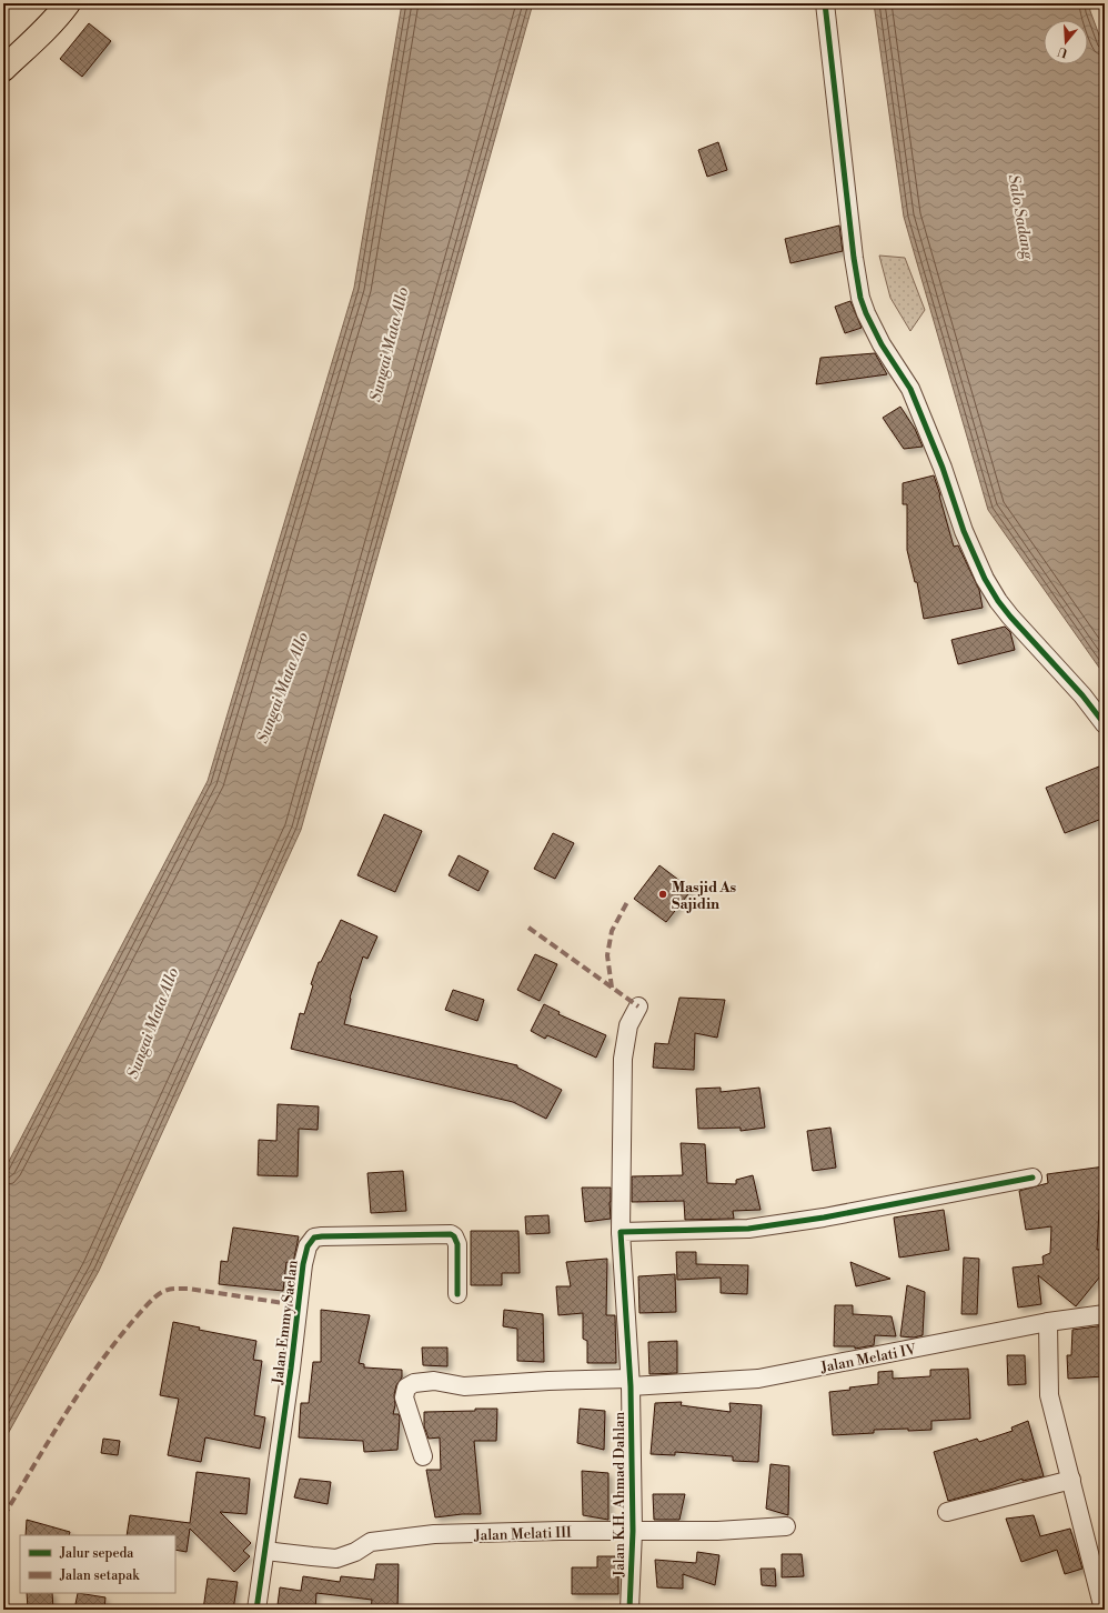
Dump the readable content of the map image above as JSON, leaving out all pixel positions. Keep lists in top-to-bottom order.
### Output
{
  "streets": {
    "street": [
      "Jalan Emmy Saelan",
      "Jalan Melati IV",
      "Jalan K.H. Ahmad Dahlan",
      "Jalan Melati III"
    ]
  },
  "crossings": [
    ["Jalan Emmy Saelan", "Jalan Melati III"],
    ["Jalan Melati IV", "Jalan K.H. Ahmad Dahlan"],
    ["Jalan K.H. Ahmad Dahlan", "Jalan Melati III"]
  ],
  "water": ["Salo Sadang", "Sungai Mata Allo"],
  "places": ["Masjid As Sajidin"],
  "legend": ["Jalur sepeda", "Jalan setapak"],
  "north": "bottom"
}
